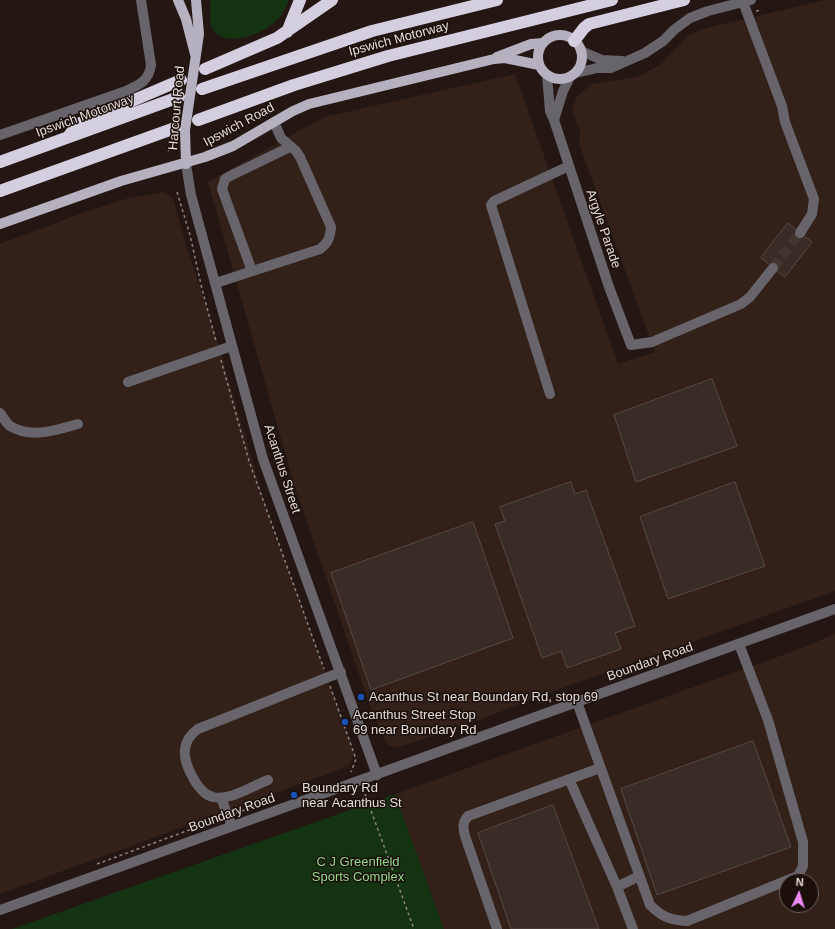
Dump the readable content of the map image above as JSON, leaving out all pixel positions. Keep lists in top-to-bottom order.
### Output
{
  "streets": {
    "highway": ["Ipswich Motorway"],
    "main road": ["Harcourt Road", "Ipswich Road"],
    "street": ["Argyle Parade", "Acanthus Street", "Boundary Road"]
  },
  "crossings": [
    ["Harcourt Road", "Ipswich Road"],
    ["Harcourt Road", "Acanthus Street"],
    ["Ipswich Road", "Argyle Parade"],
    ["Ipswich Road", "Acanthus Street"],
    ["Acanthus Street", "Boundary Road"]
  ],
  "parks": ["C J Greenfield Sports Complex"],
  "places": ["Acanthus St near Boundary Rd, stop 69", "Acanthus Street Stop 69 near Boundary Rd", "Boundary Rd near Acanthus St"],
  "north": "top"
}
